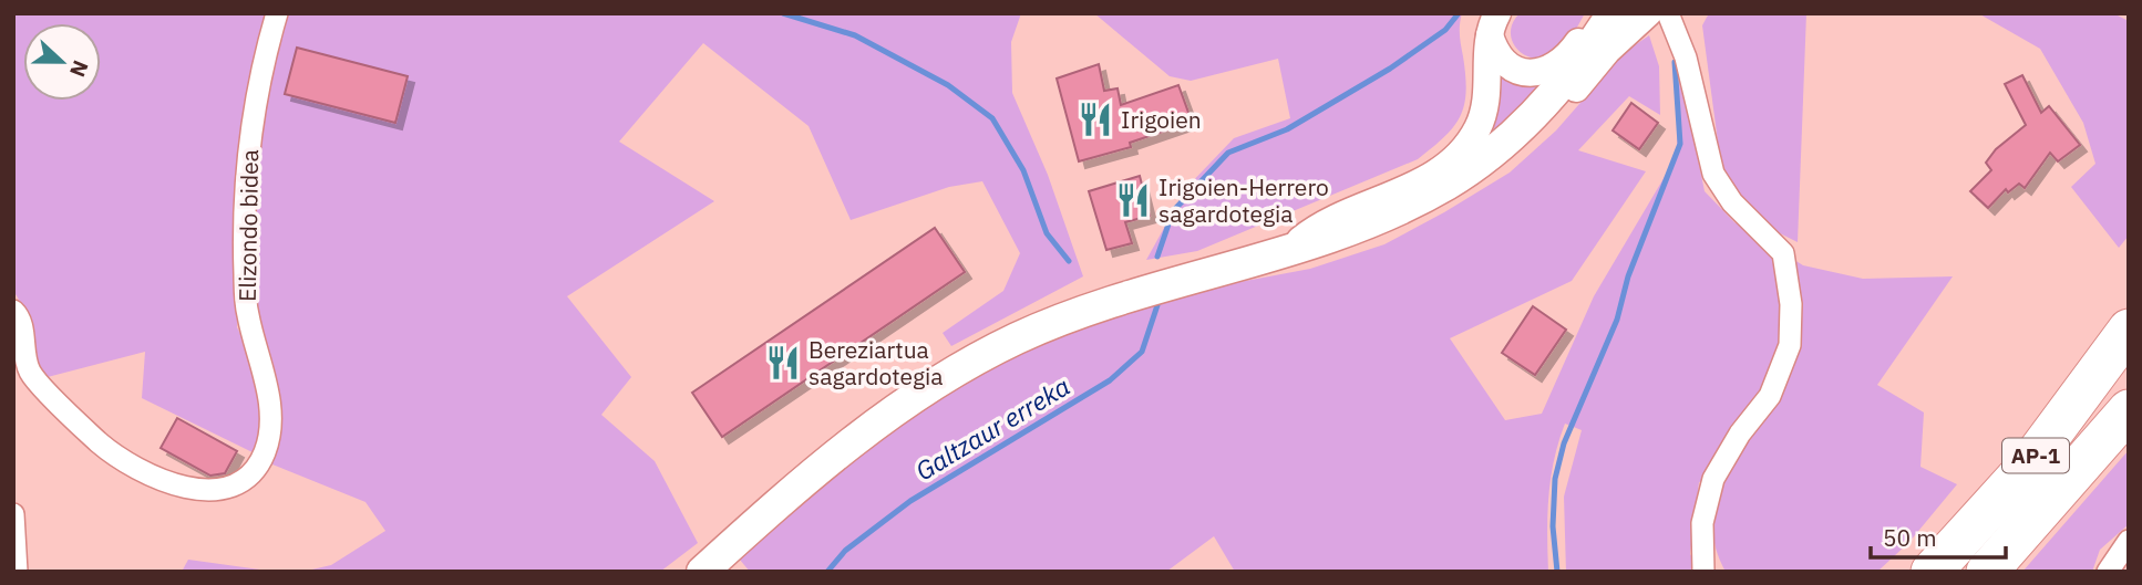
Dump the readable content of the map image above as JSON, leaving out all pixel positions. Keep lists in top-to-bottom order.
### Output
{
  "streets": {
    "highway": ["AP-1"],
    "street": ["Elizondo bidea"]
  },
  "water": ["Galtzaur erreka"],
  "places": {
    "restaurant": ["Irigoien", "Irigoien-Herrero sagardotegia", "Bereziartua sagardotegia"]
  },
  "scale_bar": "50 m",
  "north": "right"
}
